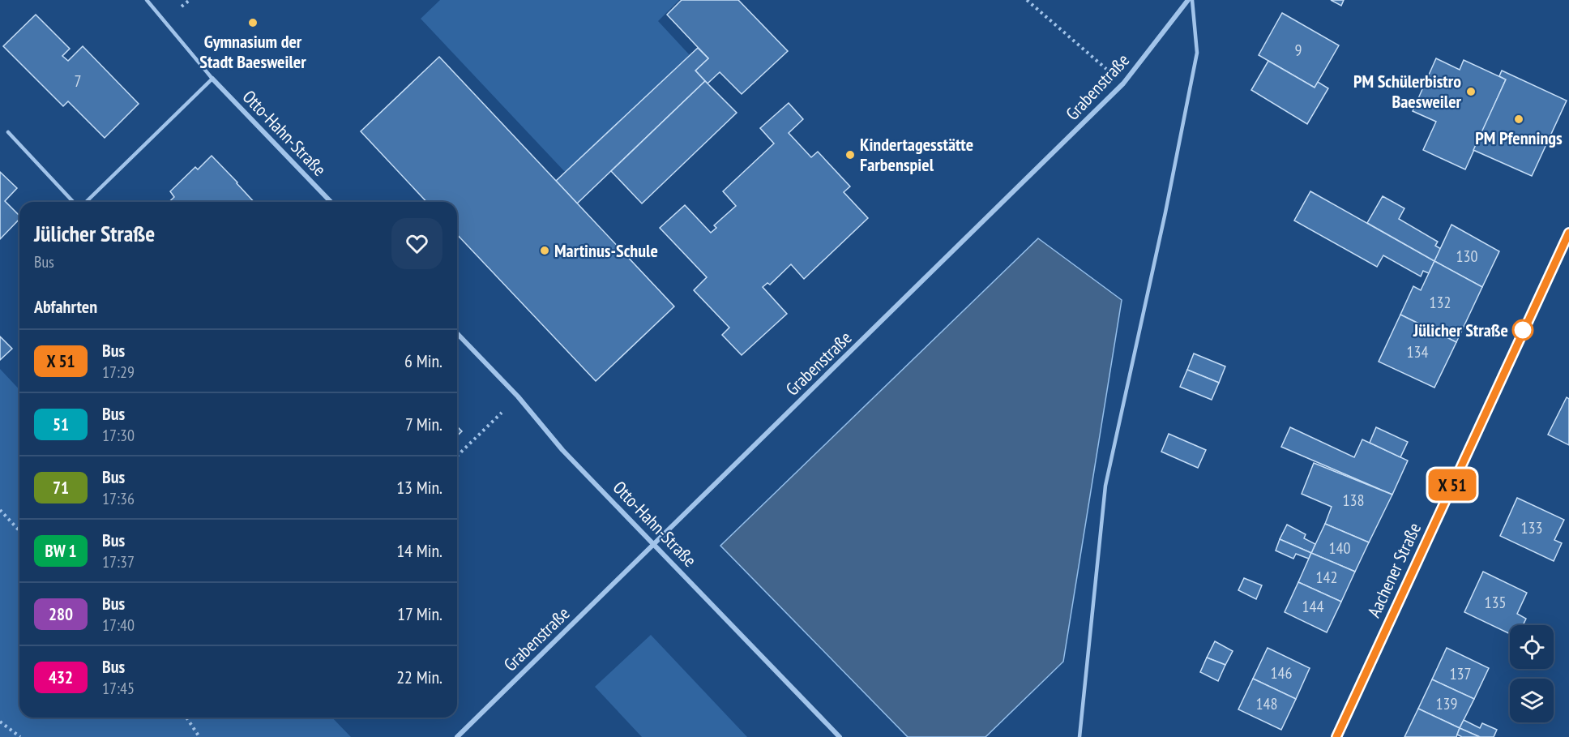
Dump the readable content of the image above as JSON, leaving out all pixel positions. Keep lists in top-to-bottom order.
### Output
{
  "streets": {
    "main road": ["Aachener Straße"],
    "street": ["Grabenstraße", "Otto-Hahn-Straße"]
  },
  "crossings": [
    ["Grabenstraße", "Otto-Hahn-Straße"]
  ],
  "places": [
    "Gymnasium der Stadt Baesweiler",
    "PM Schülerbistro Baesweiler",
    "PM Pfennings",
    "Kindertagesstätte Farbenspiel",
    "Martinus-Schule",
    "Jülicher Straße"
  ],
  "house_numbers": [
    "9",
    "7",
    "130",
    "132",
    "134",
    "138",
    "133",
    "140",
    "142",
    "135",
    "144",
    "146",
    "137",
    "148",
    "139"
  ],
  "page": {
    "on_map": "X 51",
    "heading": [
      ["Jülicher Straße", "Bus"],
      "Abfahrten"
    ],
    "list": [
      {
        "mark": "X 51",
        "name": "Bus",
        "note": "17:29",
        "value": "6 Min."
      },
      {
        "mark": "51",
        "name": "Bus",
        "note": "17:30",
        "value": "7 Min."
      },
      {
        "mark": "71",
        "name": "Bus",
        "note": "17:36",
        "value": "13 Min."
      },
      {
        "mark": "BW 1",
        "name": "Bus",
        "note": "17:37",
        "value": "14 Min."
      },
      {
        "mark": "280",
        "name": "Bus",
        "note": "17:40",
        "value": "17 Min."
      },
      {
        "mark": "432",
        "name": "Bus",
        "note": "17:45",
        "value": "22 Min."
      }
    ]
  }
}
